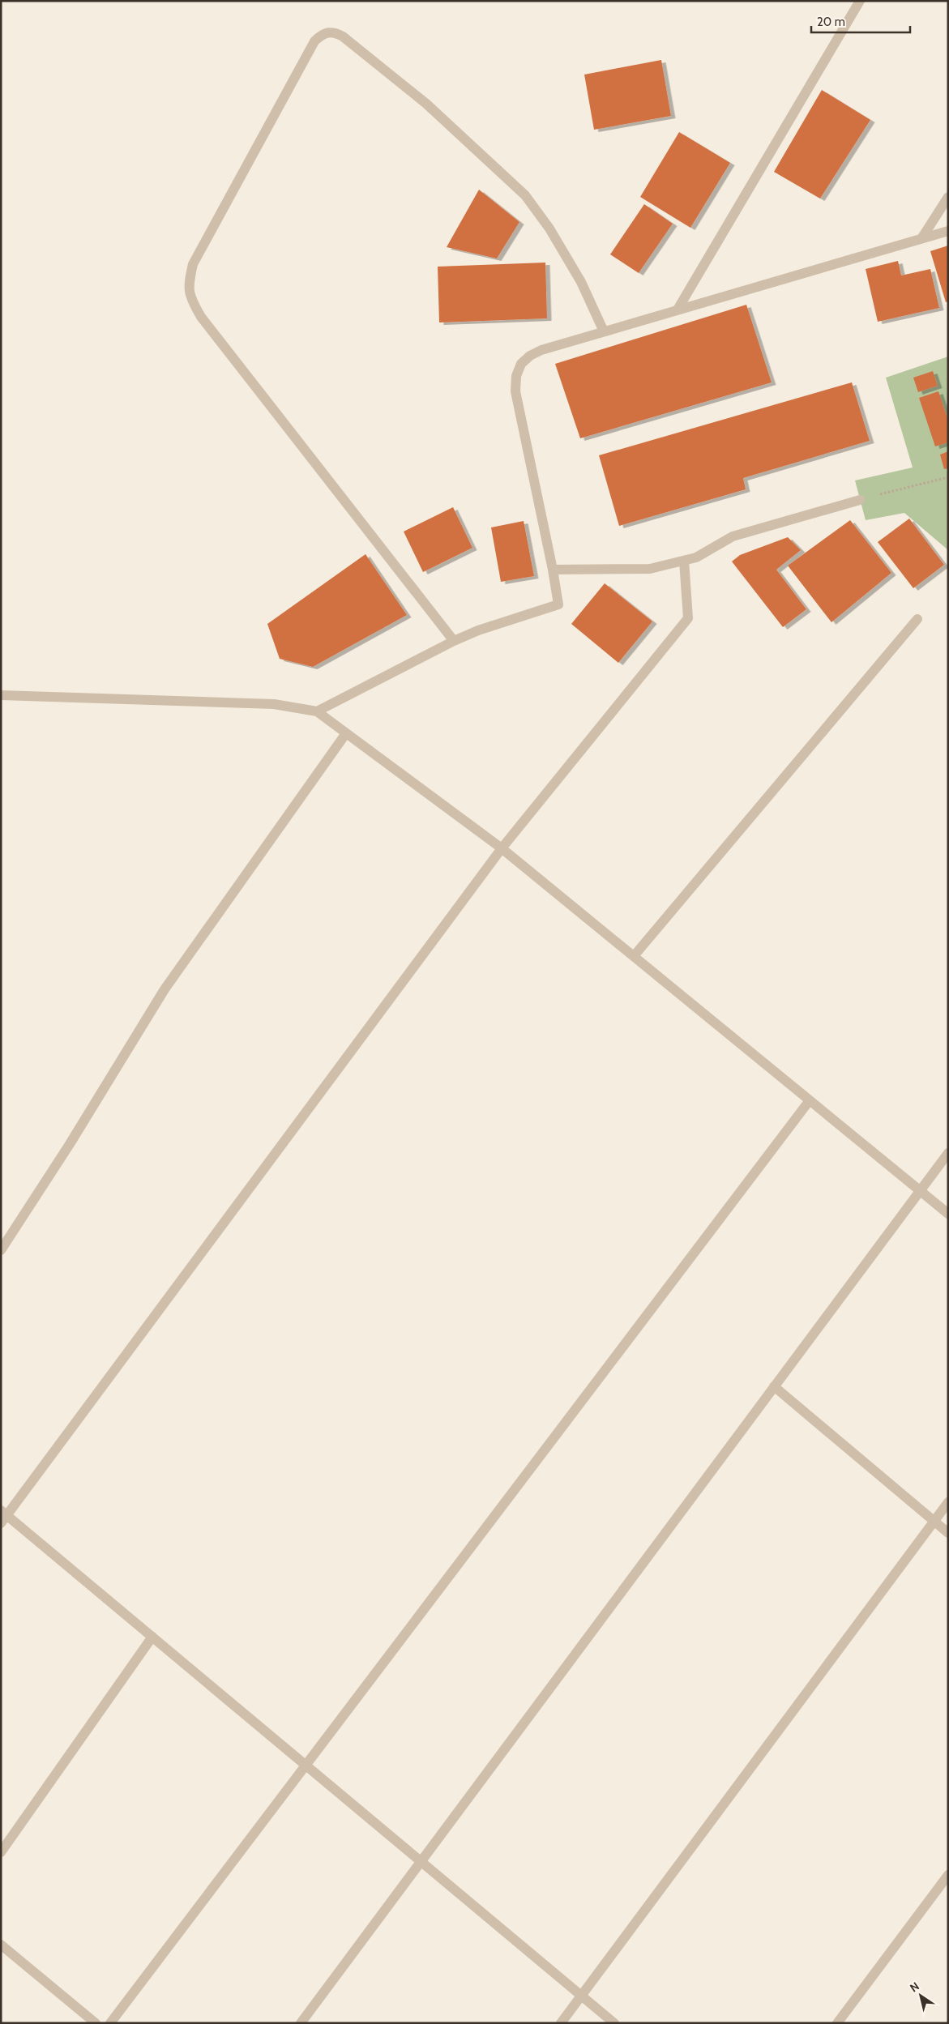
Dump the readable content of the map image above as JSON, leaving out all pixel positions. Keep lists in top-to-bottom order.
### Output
{
  "scale_bar": "20 m",
  "north": "top left"
}
